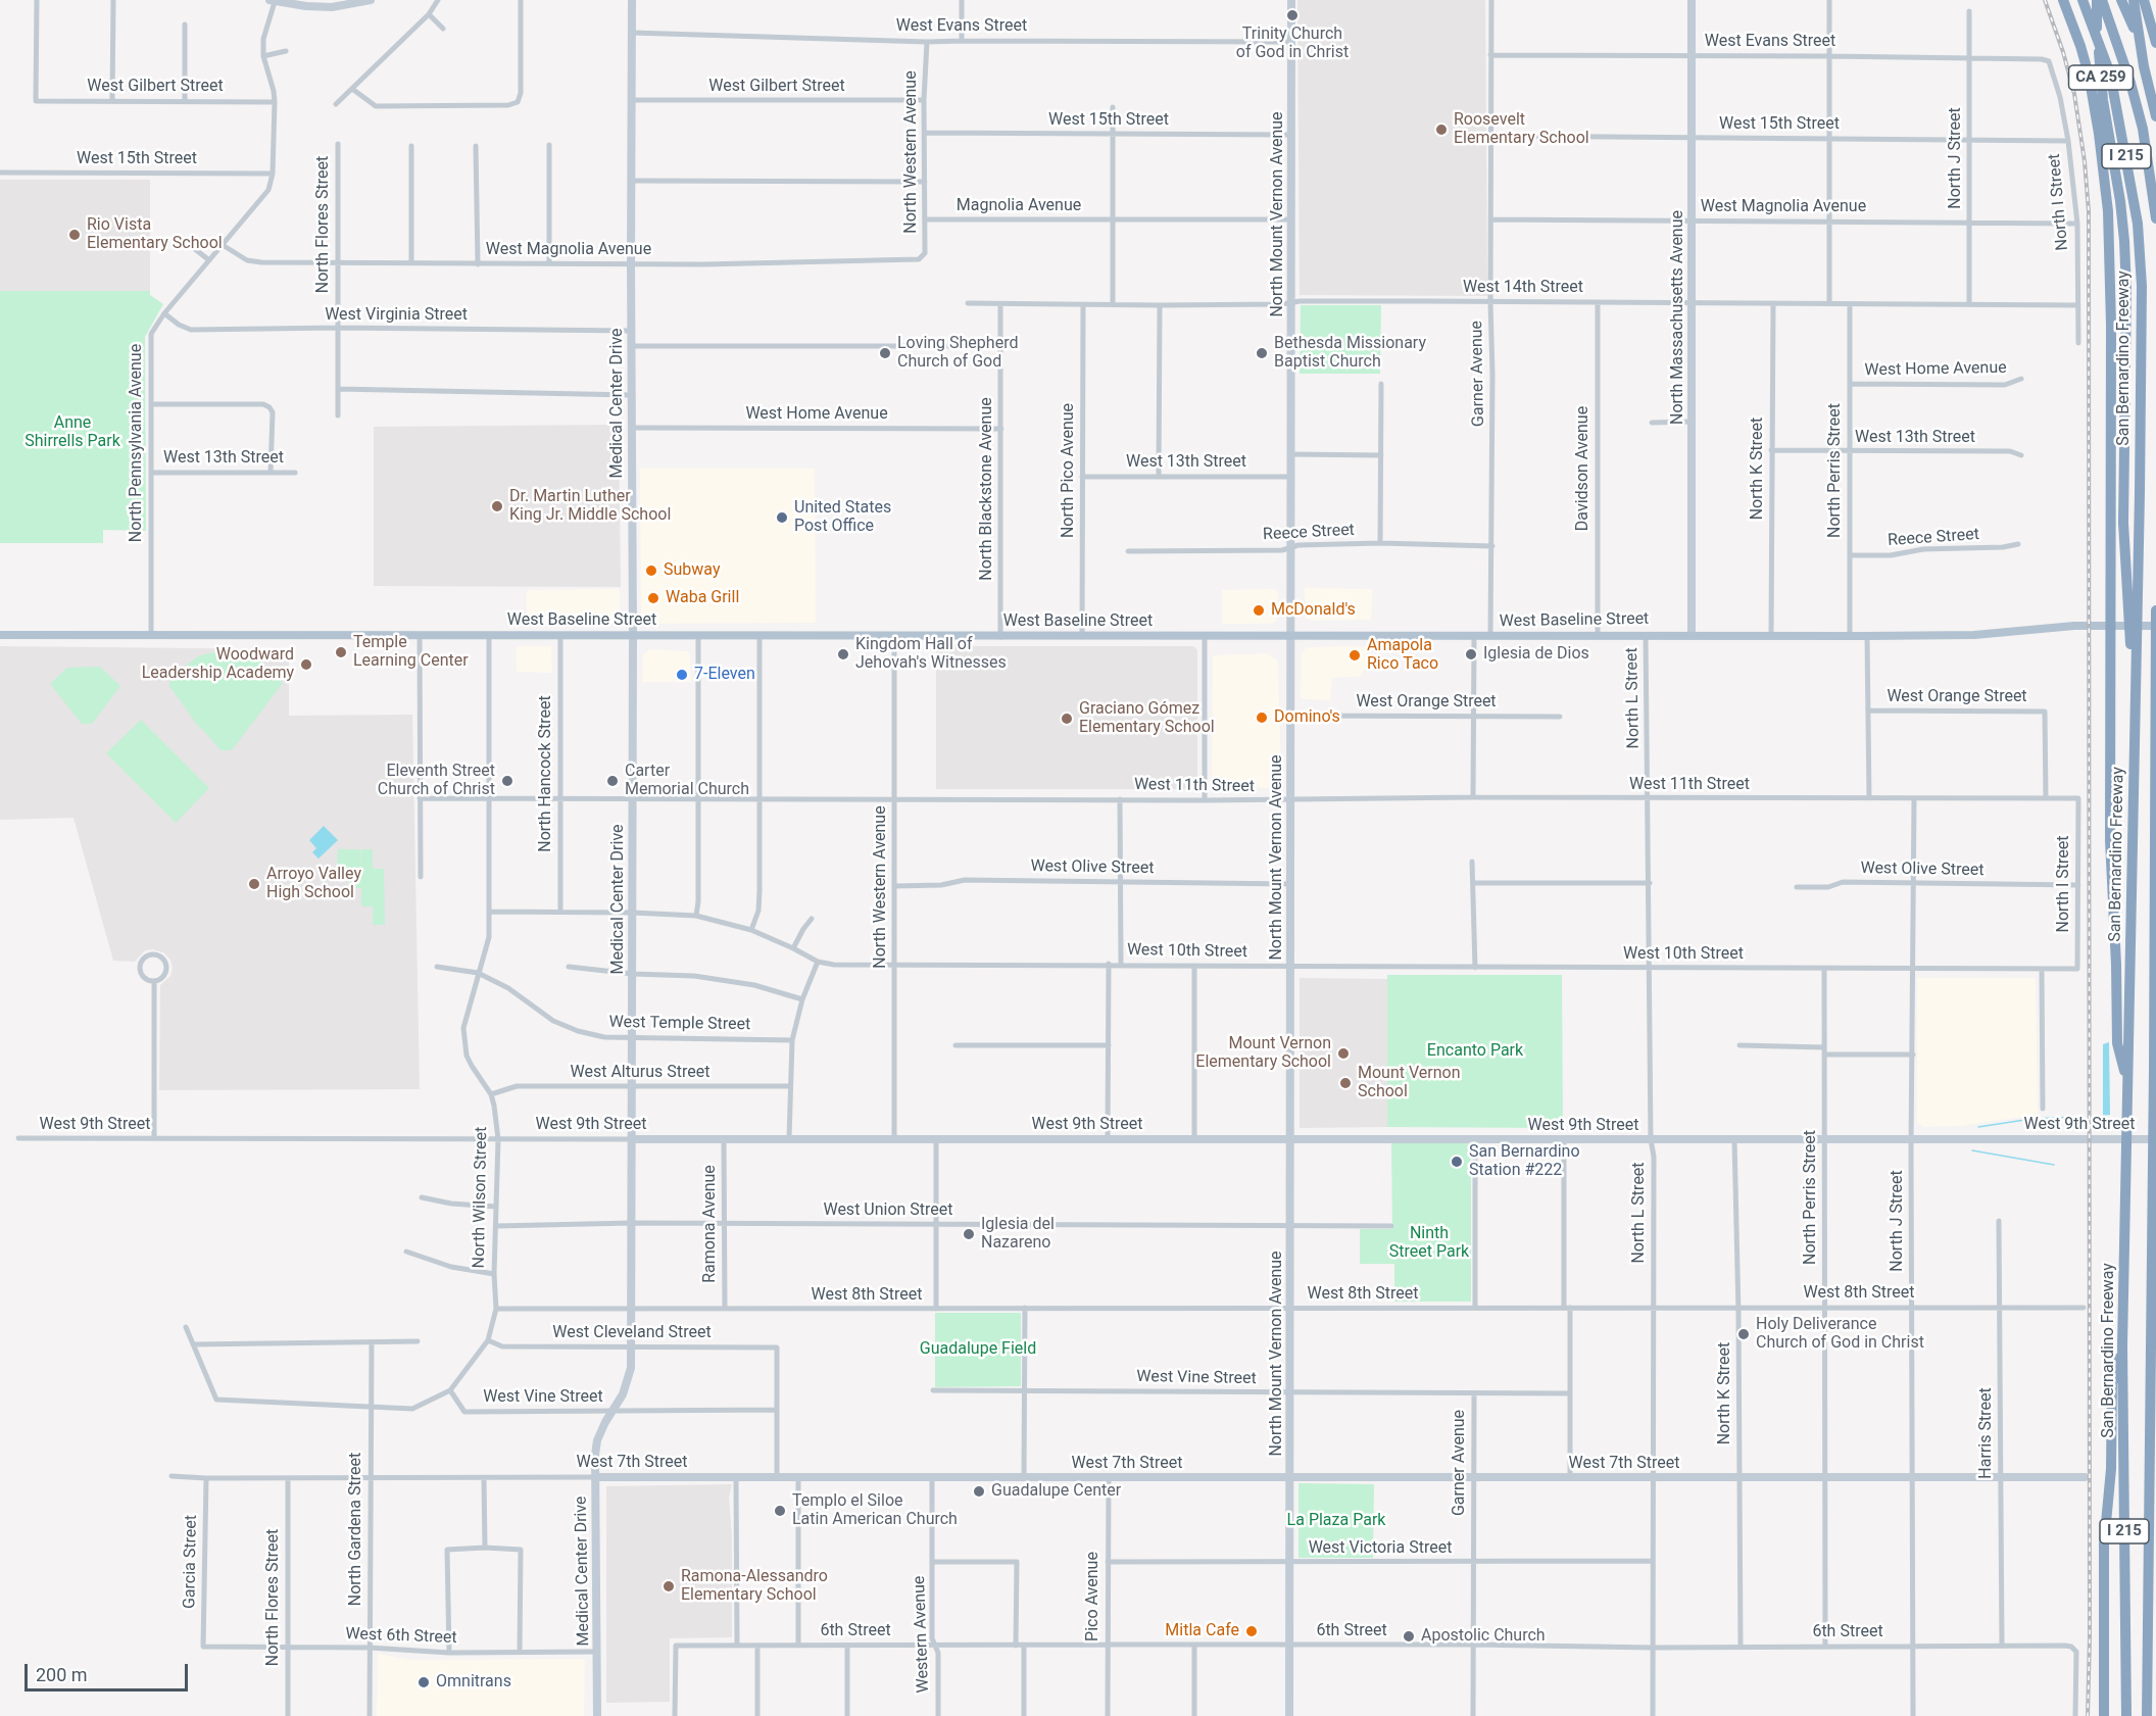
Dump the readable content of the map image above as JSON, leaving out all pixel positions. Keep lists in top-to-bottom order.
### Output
{
  "streets": {
    "highway": ["CA 259", "I 215", "San Bernardino Freeway"],
    "main road": ["West Baseline Street"],
    "street": [
      "West Evans Street",
      "West Gilbert Street",
      "West 15th Street",
      "North Western Avenue",
      "North J Street",
      "North I Street",
      "Magnolia Avenue",
      "West Magnolia Avenue",
      "North Mount Vernon Avenue",
      "North Flores Street",
      "West 14th Street",
      "West Virginia Street",
      "North Massachusetts Avenue",
      "West Home Avenue",
      "Garner Avenue",
      "Medical Center Drive",
      "West 13th Street",
      "North Pennsylvania Avenue",
      "Davidson Avenue",
      "North K Street",
      "North Pico Avenue",
      "North Perris Street",
      "North Blackstone Avenue",
      "Reece Street",
      "West Orange Street",
      "North L Street",
      "North Hancock Street",
      "West 11th Street",
      "West Olive Street",
      "West 10th Street",
      "West Temple Street",
      "West Alturus Street",
      "West 9th Street",
      "North Wilson Street",
      "West Union Street",
      "Ramona Avenue",
      "West 8th Street",
      "West Cleveland Street",
      "West Vine Street",
      "Harris Street",
      "West 7th Street",
      "North Gardena Street",
      "West Victoria Street",
      "Garcia Street",
      "Pico Avenue",
      "6th Street",
      "Western Avenue",
      "West 6th Street"
    ]
  },
  "crossings": [
    ["West Evans Street", "North Western Avenue"],
    ["West Evans Street", "North J Street"],
    ["West Evans Street", "North I Street"],
    ["West Evans Street", "North Mount Vernon Avenue"],
    ["West Evans Street", "North Massachusetts Avenue"],
    ["West Evans Street", "Garner Avenue"],
    ["West Evans Street", "Medical Center Drive"],
    ["West Gilbert Street", "North Western Avenue"],
    ["West Gilbert Street", "Medical Center Drive"],
    ["West Gilbert Street", "North Pennsylvania Avenue"],
    ["West 15th Street", "North Western Avenue"],
    ["West 15th Street", "North J Street"],
    ["West 15th Street", "North I Street"],
    ["West 15th Street", "North Mount Vernon Avenue"],
    ["West 15th Street", "North Massachusetts Avenue"],
    ["West 15th Street", "Garner Avenue"],
    ["West 15th Street", "North Pennsylvania Avenue"],
    ["North Western Avenue", "Magnolia Avenue"],
    ["North Western Avenue", "West Magnolia Avenue"],
    ["North Western Avenue", "West Baseline Street"],
    ["North Western Avenue", "West 11th Street"],
    ["North Western Avenue", "West Olive Street"],
    ["North Western Avenue", "West 10th Street"],
    ["North Western Avenue", "West 9th Street"],
    ["North J Street", "West Magnolia Avenue"],
    ["North J Street", "West 14th Street"],
    ["North J Street", "West 11th Street"],
    ["North J Street", "West Olive Street"],
    ["North J Street", "West 10th Street"],
    ["North J Street", "West 9th Street"],
    ["North J Street", "West 8th Street"],
    ["North J Street", "West 7th Street"],
    ["North J Street", "6th Street"],
    ["North I Street", "West Magnolia Avenue"],
    ["North I Street", "West 14th Street"],
    ["North I Street", "West 11th Street"],
    ["North I Street", "West Olive Street"],
    ["North I Street", "West 10th Street"],
    ["West Magnolia Avenue", "North Flores Street"],
    ["West Magnolia Avenue", "North Massachusetts Avenue"],
    ["West Magnolia Avenue", "Garner Avenue"],
    ["West Magnolia Avenue", "Medical Center Drive"],
    ["West Magnolia Avenue", "North Pennsylvania Avenue"],
    ["North Mount Vernon Avenue", "West 14th Street"],
    ["North Mount Vernon Avenue", "West 13th Street"],
    ["North Mount Vernon Avenue", "Reece Street"],
    ["North Mount Vernon Avenue", "West Baseline Street"],
    ["North Mount Vernon Avenue", "West Orange Street"],
    ["North Mount Vernon Avenue", "West 11th Street"],
    ["North Mount Vernon Avenue", "West Olive Street"],
    ["North Mount Vernon Avenue", "West 10th Street"],
    ["North Mount Vernon Avenue", "West 9th Street"],
    ["North Mount Vernon Avenue", "West Union Street"],
    ["North Mount Vernon Avenue", "West 8th Street"],
    ["North Mount Vernon Avenue", "West Vine Street"],
    ["North Mount Vernon Avenue", "West 7th Street"],
    ["North Mount Vernon Avenue", "West Victoria Street"],
    ["North Mount Vernon Avenue", "6th Street"],
    ["North Flores Street", "West Virginia Street"],
    ["North Flores Street", "West 7th Street"],
    ["North Flores Street", "West 6th Street"],
    ["West 14th Street", "North Massachusetts Avenue"],
    ["West 14th Street", "Garner Avenue"],
    ["West 14th Street", "Davidson Avenue"],
    ["West 14th Street", "North K Street"],
    ["West 14th Street", "North Pico Avenue"],
    ["West 14th Street", "North Perris Street"],
    ["West 14th Street", "North Blackstone Avenue"],
    ["West Virginia Street", "Medical Center Drive"],
    ["West Virginia Street", "North Pennsylvania Avenue"],
    ["North Massachusetts Avenue", "West Baseline Street"],
    ["West Home Avenue", "Medical Center Drive"],
    ["West Home Avenue", "North Perris Street"],
    ["West Home Avenue", "North Blackstone Avenue"],
    ["Garner Avenue", "Reece Street"],
    ["Garner Avenue", "West Baseline Street"],
    ["Garner Avenue", "West Vine Street"],
    ["Garner Avenue", "West 7th Street"],
    ["Garner Avenue", "West Victoria Street"],
    ["Garner Avenue", "6th Street"],
    ["Medical Center Drive", "West Baseline Street"],
    ["Medical Center Drive", "West 11th Street"],
    ["Medical Center Drive", "West 10th Street"],
    ["Medical Center Drive", "West Temple Street"],
    ["Medical Center Drive", "West Alturus Street"],
    ["Medical Center Drive", "West 9th Street"],
    ["Medical Center Drive", "West Union Street"],
    ["Medical Center Drive", "West 8th Street"],
    ["Medical Center Drive", "West Cleveland Street"],
    ["Medical Center Drive", "West Vine Street"],
    ["Medical Center Drive", "West 7th Street"],
    ["Medical Center Drive", "West 6th Street"],
    ["West 13th Street", "North Pennsylvania Avenue"],
    ["West 13th Street", "North K Street"],
    ["West 13th Street", "North Pico Avenue"],
    ["West 13th Street", "North Perris Street"],
    ["North Pennsylvania Avenue", "West Baseline Street"],
    ["Davidson Avenue", "West Baseline Street"],
    ["North K Street", "West Baseline Street"],
    ["North K Street", "West 9th Street"],
    ["North K Street", "West 8th Street"],
    ["North K Street", "West 7th Street"],
    ["North K Street", "6th Street"],
    ["North Pico Avenue", "West Baseline Street"],
    ["North Perris Street", "Reece Street"],
    ["North Perris Street", "West Baseline Street"],
    ["North Perris Street", "West 10th Street"],
    ["North Perris Street", "West 9th Street"],
    ["North Perris Street", "West 8th Street"],
    ["North Perris Street", "West 7th Street"],
    ["North Perris Street", "6th Street"],
    ["North Blackstone Avenue", "West Baseline Street"],
    ["West Baseline Street", "North L Street"],
    ["West Baseline Street", "North Hancock Street"],
    ["West Baseline Street", "North Wilson Street"],
    ["West Orange Street", "West 11th Street"],
    ["North L Street", "West 11th Street"],
    ["North L Street", "West 10th Street"],
    ["North L Street", "West 9th Street"],
    ["North L Street", "West 8th Street"],
    ["North L Street", "West 7th Street"],
    ["North L Street", "West Victoria Street"],
    ["North L Street", "6th Street"],
    ["North Hancock Street", "West 11th Street"],
    ["North Hancock Street", "West 10th Street"],
    ["West 11th Street", "North Wilson Street"],
    ["West 10th Street", "North Wilson Street"],
    ["West Temple Street", "North Wilson Street"],
    ["West Alturus Street", "North Wilson Street"],
    ["West 9th Street", "North Wilson Street"],
    ["West 9th Street", "Ramona Avenue"],
    ["North Wilson Street", "West Union Street"],
    ["North Wilson Street", "West 8th Street"],
    ["North Wilson Street", "West Cleveland Street"],
    ["North Wilson Street", "West Vine Street"],
    ["West Union Street", "Ramona Avenue"],
    ["Ramona Avenue", "West 8th Street"],
    ["West 8th Street", "Harris Street"],
    ["West Cleveland Street", "West Vine Street"],
    ["Harris Street", "West 7th Street"],
    ["Harris Street", "6th Street"],
    ["West 7th Street", "North Gardena Street"],
    ["West 7th Street", "Garcia Street"],
    ["West 7th Street", "Pico Avenue"],
    ["West 7th Street", "Western Avenue"],
    ["North Gardena Street", "West 6th Street"],
    ["West Victoria Street", "Pico Avenue"],
    ["Garcia Street", "West 6th Street"],
    ["Pico Avenue", "6th Street"],
    ["6th Street", "Western Avenue"]
  ],
  "parks": [
    "Anne Shirrells Park",
    "Encanto Park",
    "Ninth Street Park",
    "Guadalupe Field",
    "La Plaza Park"
  ],
  "places": [
    "Trinity Church of God in Christ",
    "Roosevelt Elementary School",
    "Rio Vista Elementary School",
    "Loving Shepherd Church of God",
    "Bethesda Missionary Baptist Church",
    "Dr. Martin Luther King Jr. Middle School",
    "United States Post Office",
    "Subway",
    "Waba Grill",
    "McDonald's",
    "Temple Learning Center",
    "Kingdom Hall of Jehovah's Witnesses",
    "Iglesia de Dios",
    "Amapola Rico Taco",
    "Woodward Leadership Academy",
    "7-Eleven",
    "Domino's",
    "Graciano Gómez Elementary School",
    "Eleventh Street Church of Christ",
    "Carter Memorial Church",
    "Arroyo Valley High School",
    "Mount Vernon Elementary School",
    "Mount Vernon School",
    "San Bernardino Station #222",
    "Iglesia del Nazareno",
    "Holy Deliverance Church of God in Christ",
    "Guadalupe Center",
    "Templo el Siloe Latin American Church",
    "Ramona-Alessandro Elementary School",
    "Mitla Cafe",
    "Apostolic Church",
    "Omnitrans"
  ],
  "scale_bar": "200 m"
}
